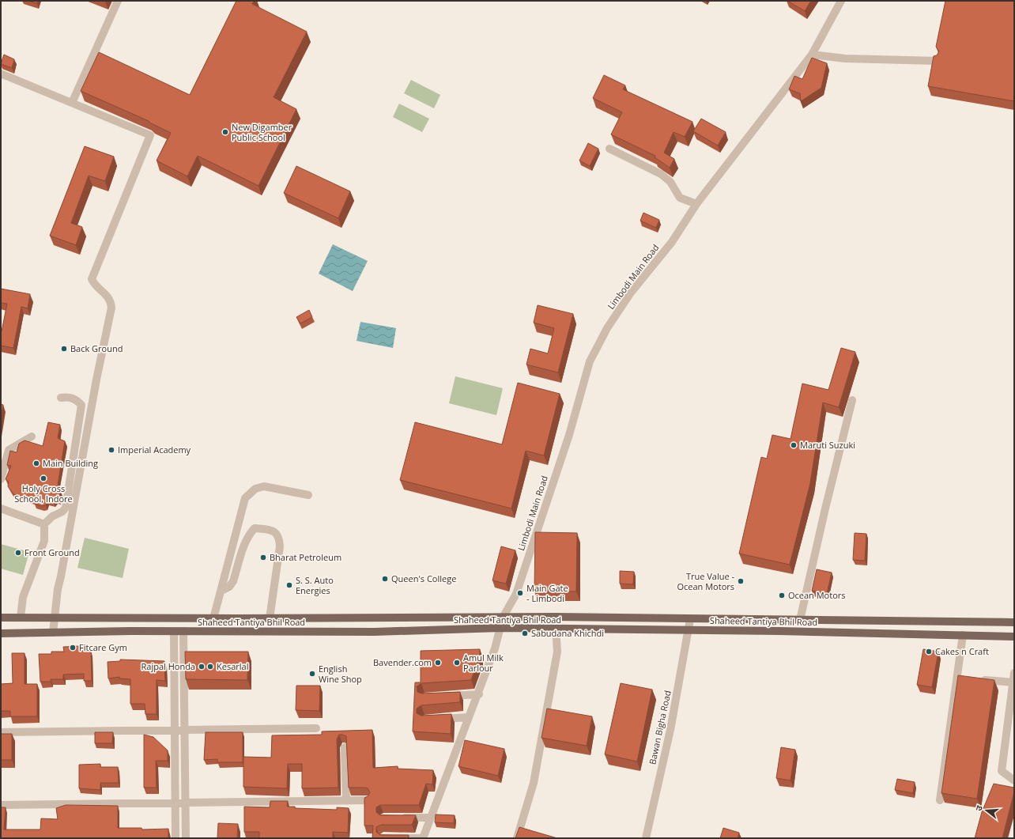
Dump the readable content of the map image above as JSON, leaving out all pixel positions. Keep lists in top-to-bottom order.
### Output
{
  "streets": {
    "main road": ["Shaheed Tantiya Bhil Road"],
    "street": ["Limbodi Main Road", "Bawan Bigha Road"]
  },
  "crossings": [
    ["Limbodi Main Road", "Shaheed Tantiya Bhil Road"],
    ["Shaheed Tantiya Bhil Road", "Bawan Bigha Road"]
  ],
  "places": [
    "New Digamber Public School",
    "Back Ground",
    "Maruti Suzuki",
    "Imperial Academy",
    "Main Building",
    "Holy Cross School, Indore",
    "Front Ground",
    "Bharat Petroleum",
    "Queen's College",
    "True Value - Ocean Motors",
    "S. S. Auto Energies",
    "Main Gate - Limbodi",
    "Ocean Motors",
    "Sabudana Khichdi",
    "Fitcare Gym",
    "Cakes n Craft",
    "Bavender.com",
    "Amul Milk Parlour",
    "Rajpal Honda",
    "Kesarlal",
    "English Wine Shop"
  ],
  "north": "left"
}
